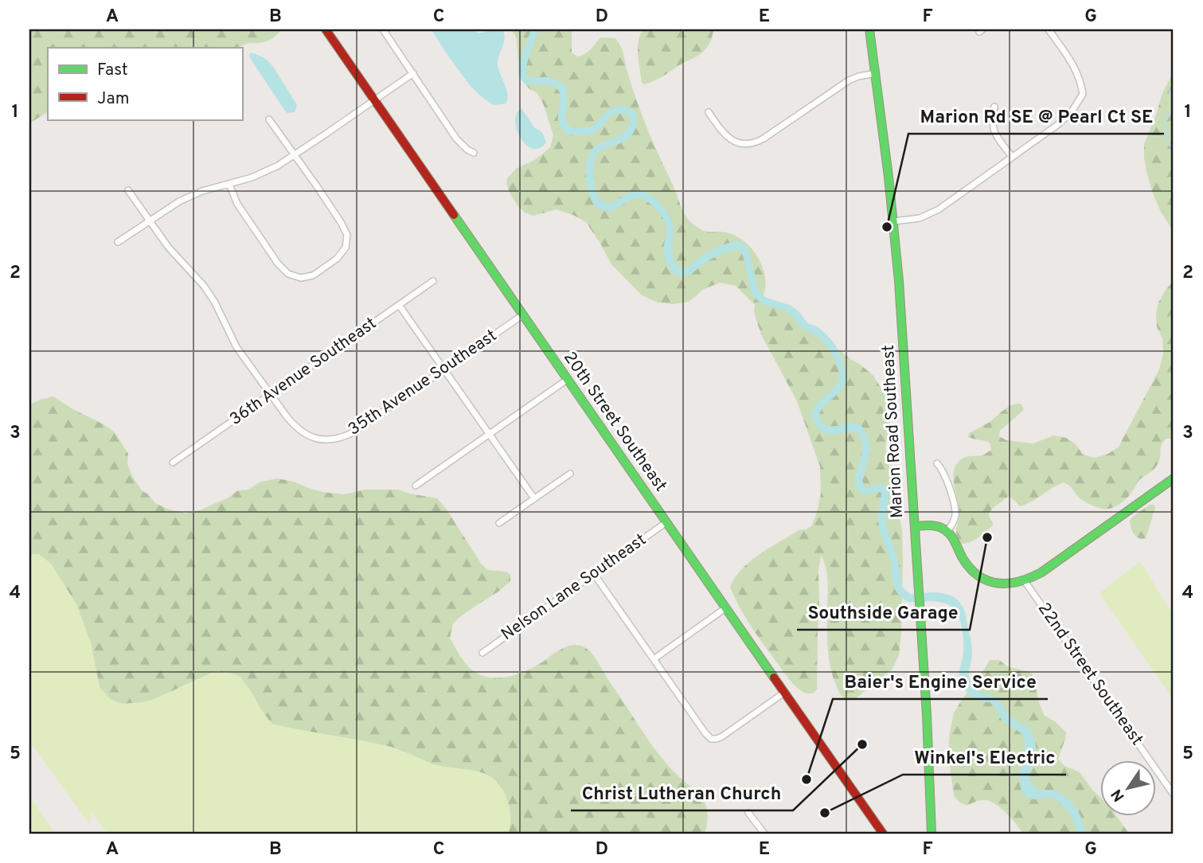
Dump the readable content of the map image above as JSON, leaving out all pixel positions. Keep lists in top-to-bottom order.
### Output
{
  "streets": {
    "street": [
      "36th Avenue Southeast",
      "35th Avenue Southeast",
      "20th Street Southeast",
      "Marion Road Southeast",
      "Nelson Lane Southeast",
      "22nd Street Southeast"
    ]
  },
  "crossings": [
    ["36th Avenue Southeast", "35th Avenue Southeast"],
    ["35th Avenue Southeast", "20th Street Southeast"],
    ["20th Street Southeast", "Nelson Lane Southeast"]
  ],
  "places": [
    "Marion Rd SE @ Pearl Ct SE",
    "Southside Garage",
    "Christ Lutheran Church",
    "Baier's Engine Service",
    "Winkel's Electric"
  ],
  "legend": ["Fast", "Jam"],
  "north": "bottom left",
  "grid": {
    "columns": [
      "A",
      "B",
      "C",
      "D",
      "E",
      "F",
      "G"
    ],
    "rows": [
      "1",
      "2",
      "3",
      "4",
      "5"
    ]
  }
}
